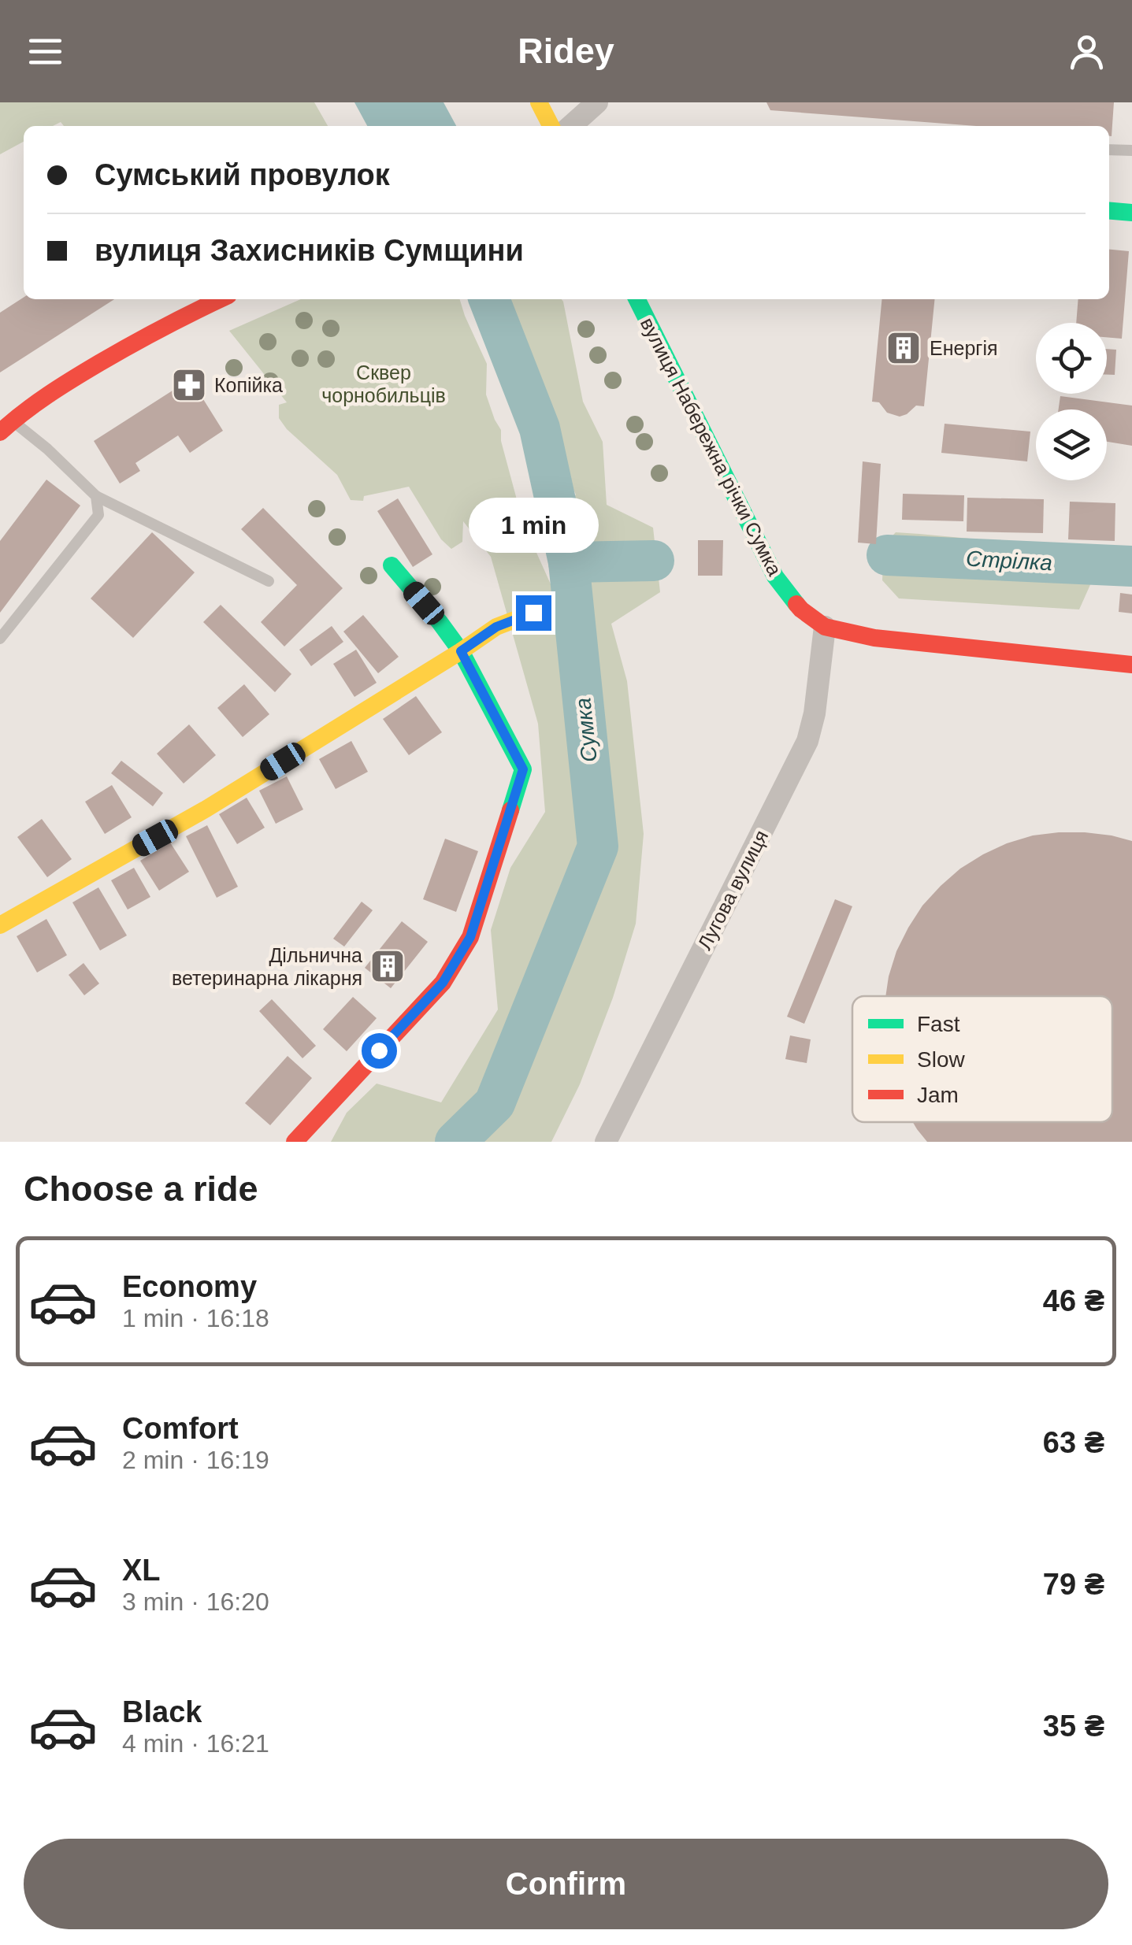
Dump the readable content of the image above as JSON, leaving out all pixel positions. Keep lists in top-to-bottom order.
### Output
{
  "streets": {
    "street": ["вулиця Набережна річки Сумка", "Лугова вулиця"]
  },
  "crossings": [
    ["вулиця Набережна річки Сумка", "Лугова вулиця"]
  ],
  "water": ["Стрілка", "Сумка"],
  "parks": ["Сквер чорнобильців"],
  "places": {
    "building": ["Енергія", "Дільнична ветеринарна лікарня"],
    "pharmacy": ["Копійка"]
  },
  "legend": ["Fast", "Slow", "Jam"],
  "page": {
    "header": "Ridey",
    "banner": ["Сумський провулок", "вулиця Захисників Сумщини"],
    "bubble": "1 min",
    "heading": "Choose a ride",
    "list": [
      {
        "name": "Economy",
        "note": "1 min · 16:18",
        "value": "46 ₴"
      },
      {
        "name": "Comfort",
        "note": "2 min · 16:19",
        "value": "63 ₴"
      },
      {
        "name": "XL",
        "note": "3 min · 16:20",
        "value": "79 ₴"
      },
      {
        "name": "Black",
        "note": "4 min · 16:21",
        "value": "35 ₴"
      }
    ],
    "buttons": "Confirm"
  }
}
